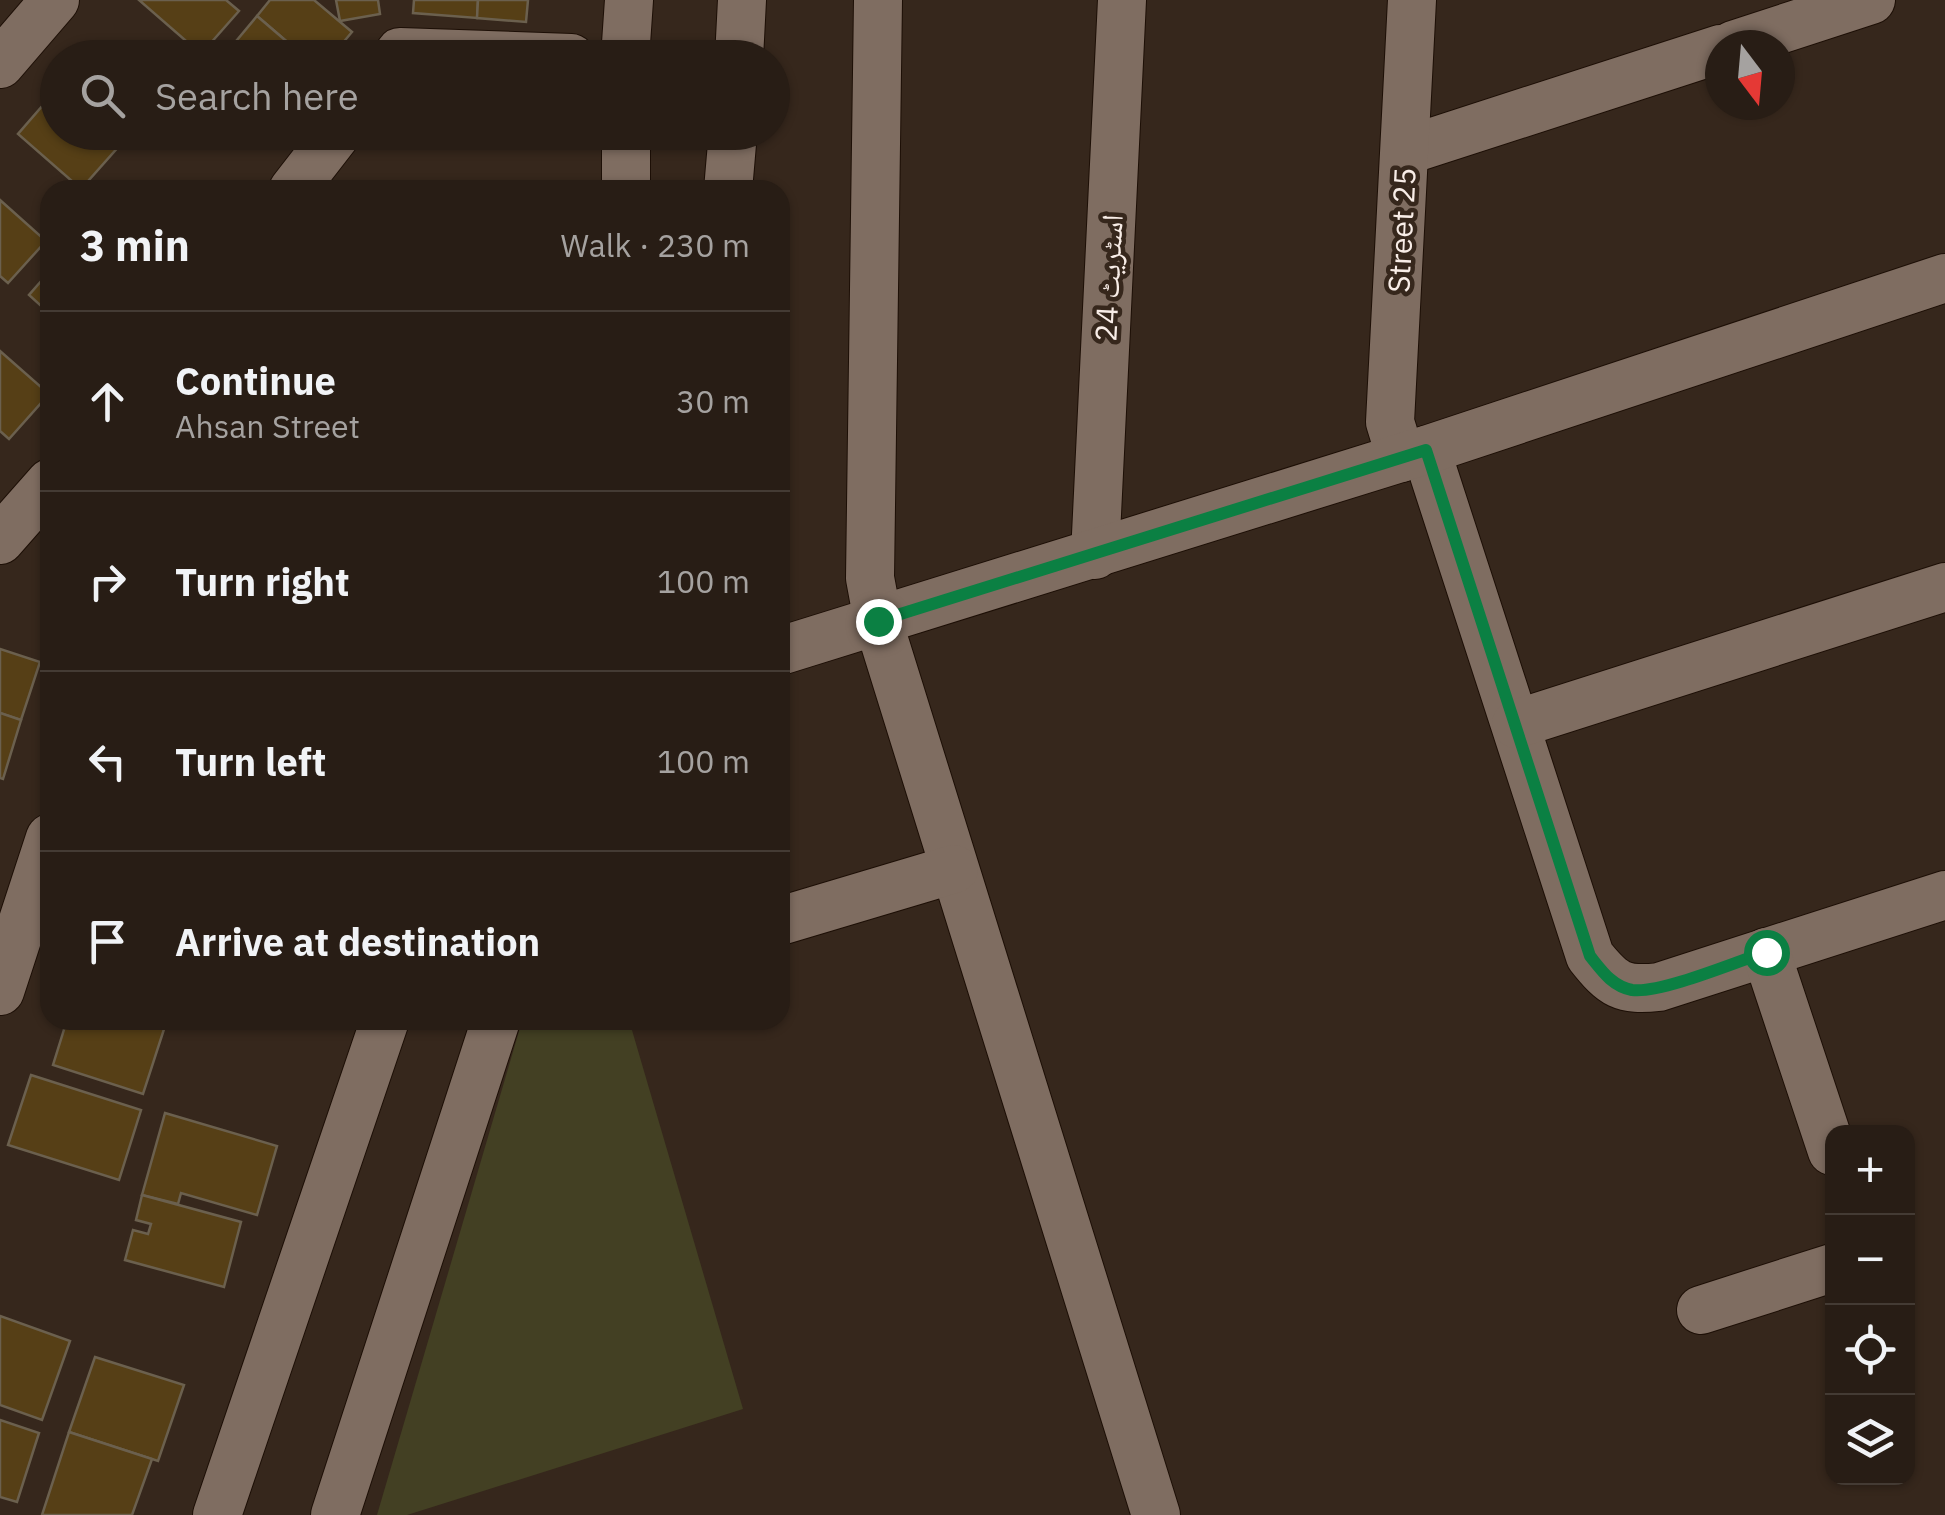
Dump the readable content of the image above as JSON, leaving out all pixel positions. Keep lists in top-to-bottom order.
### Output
{
  "streets": {
    "street": ["Street 25", "اسٹریٹ 24"]
  },
  "north": "bottom",
  "page": {
    "search": "Search here",
    "heading": ["3 min", "Walk · 230 m"],
    "list": [
      ["Continue", "Ahsan Street", "30 m"],
      ["Turn right", "100 m"],
      ["Turn left", "100 m"],
      "Arrive at destination"
    ],
    "map_buttons": ["+", "−"]
  }
}
